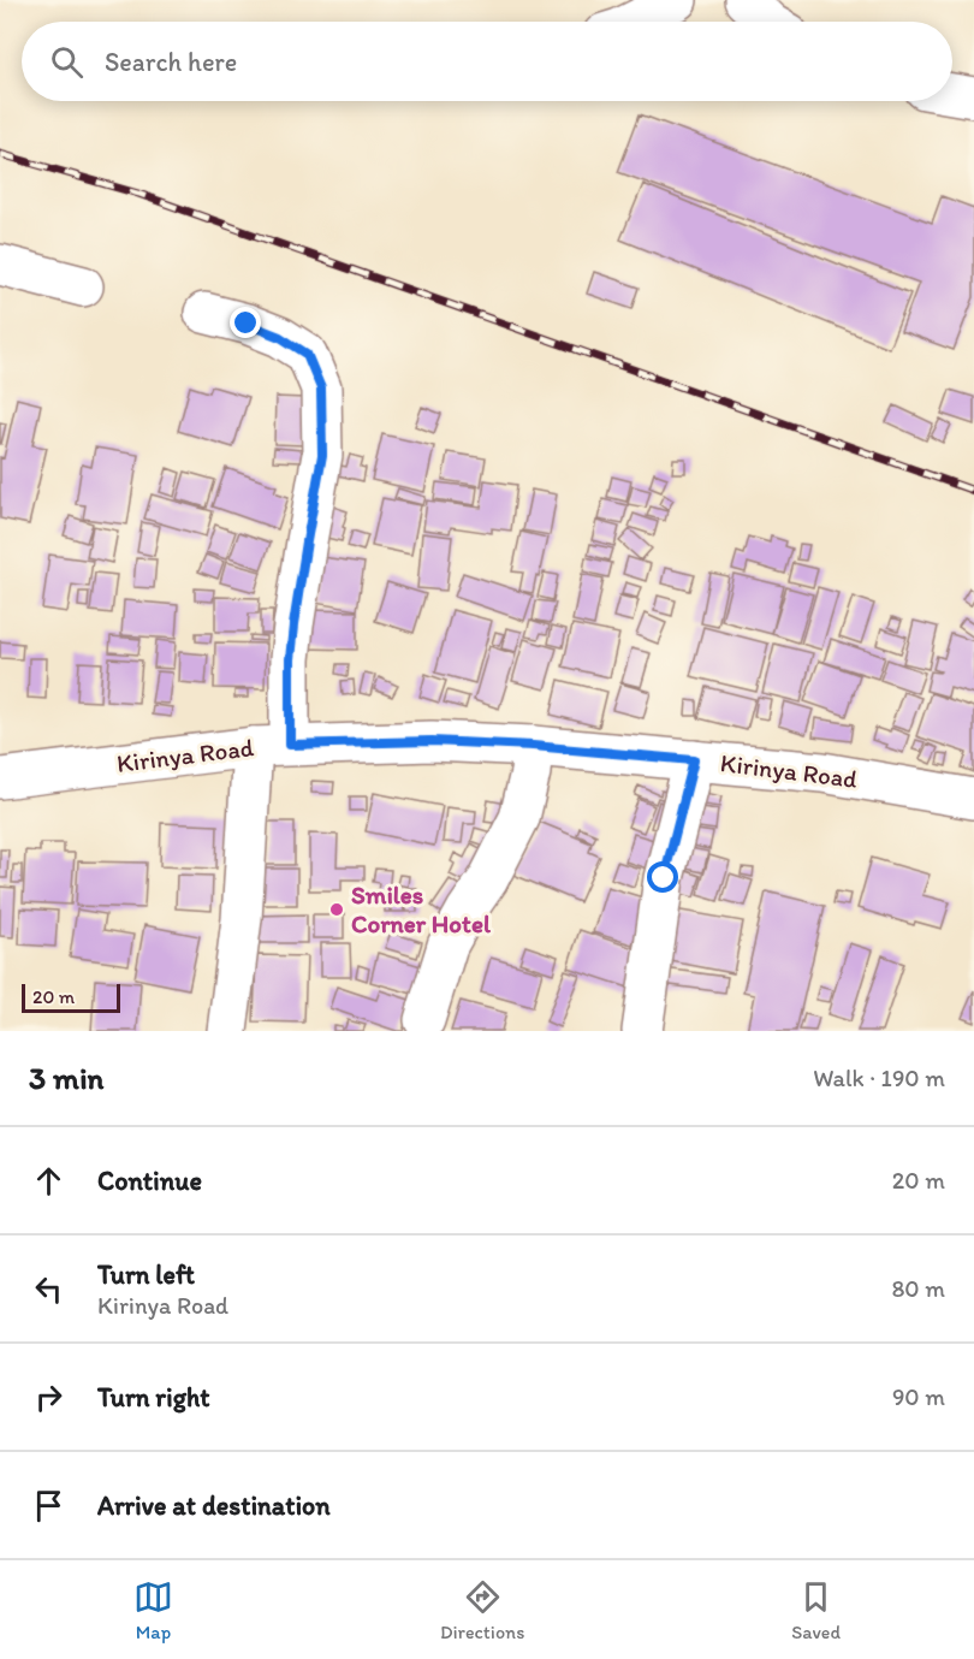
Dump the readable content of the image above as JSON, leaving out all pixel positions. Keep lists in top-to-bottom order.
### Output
{
  "streets": {
    "street": ["Kirinya Road"]
  },
  "places": ["Smiles Corner Hotel"],
  "scale_bar": "20 m",
  "page": {
    "search": "Search here",
    "scale": "20 m",
    "heading": ["3 min", "Walk · 190 m"],
    "list": [
      ["Continue", "20 m"],
      ["Turn left", "Kirinya Road", "80 m"],
      ["Turn right", "90 m"],
      "Arrive at destination"
    ],
    "nav": ["Map", "Directions", "Saved"]
  }
}
